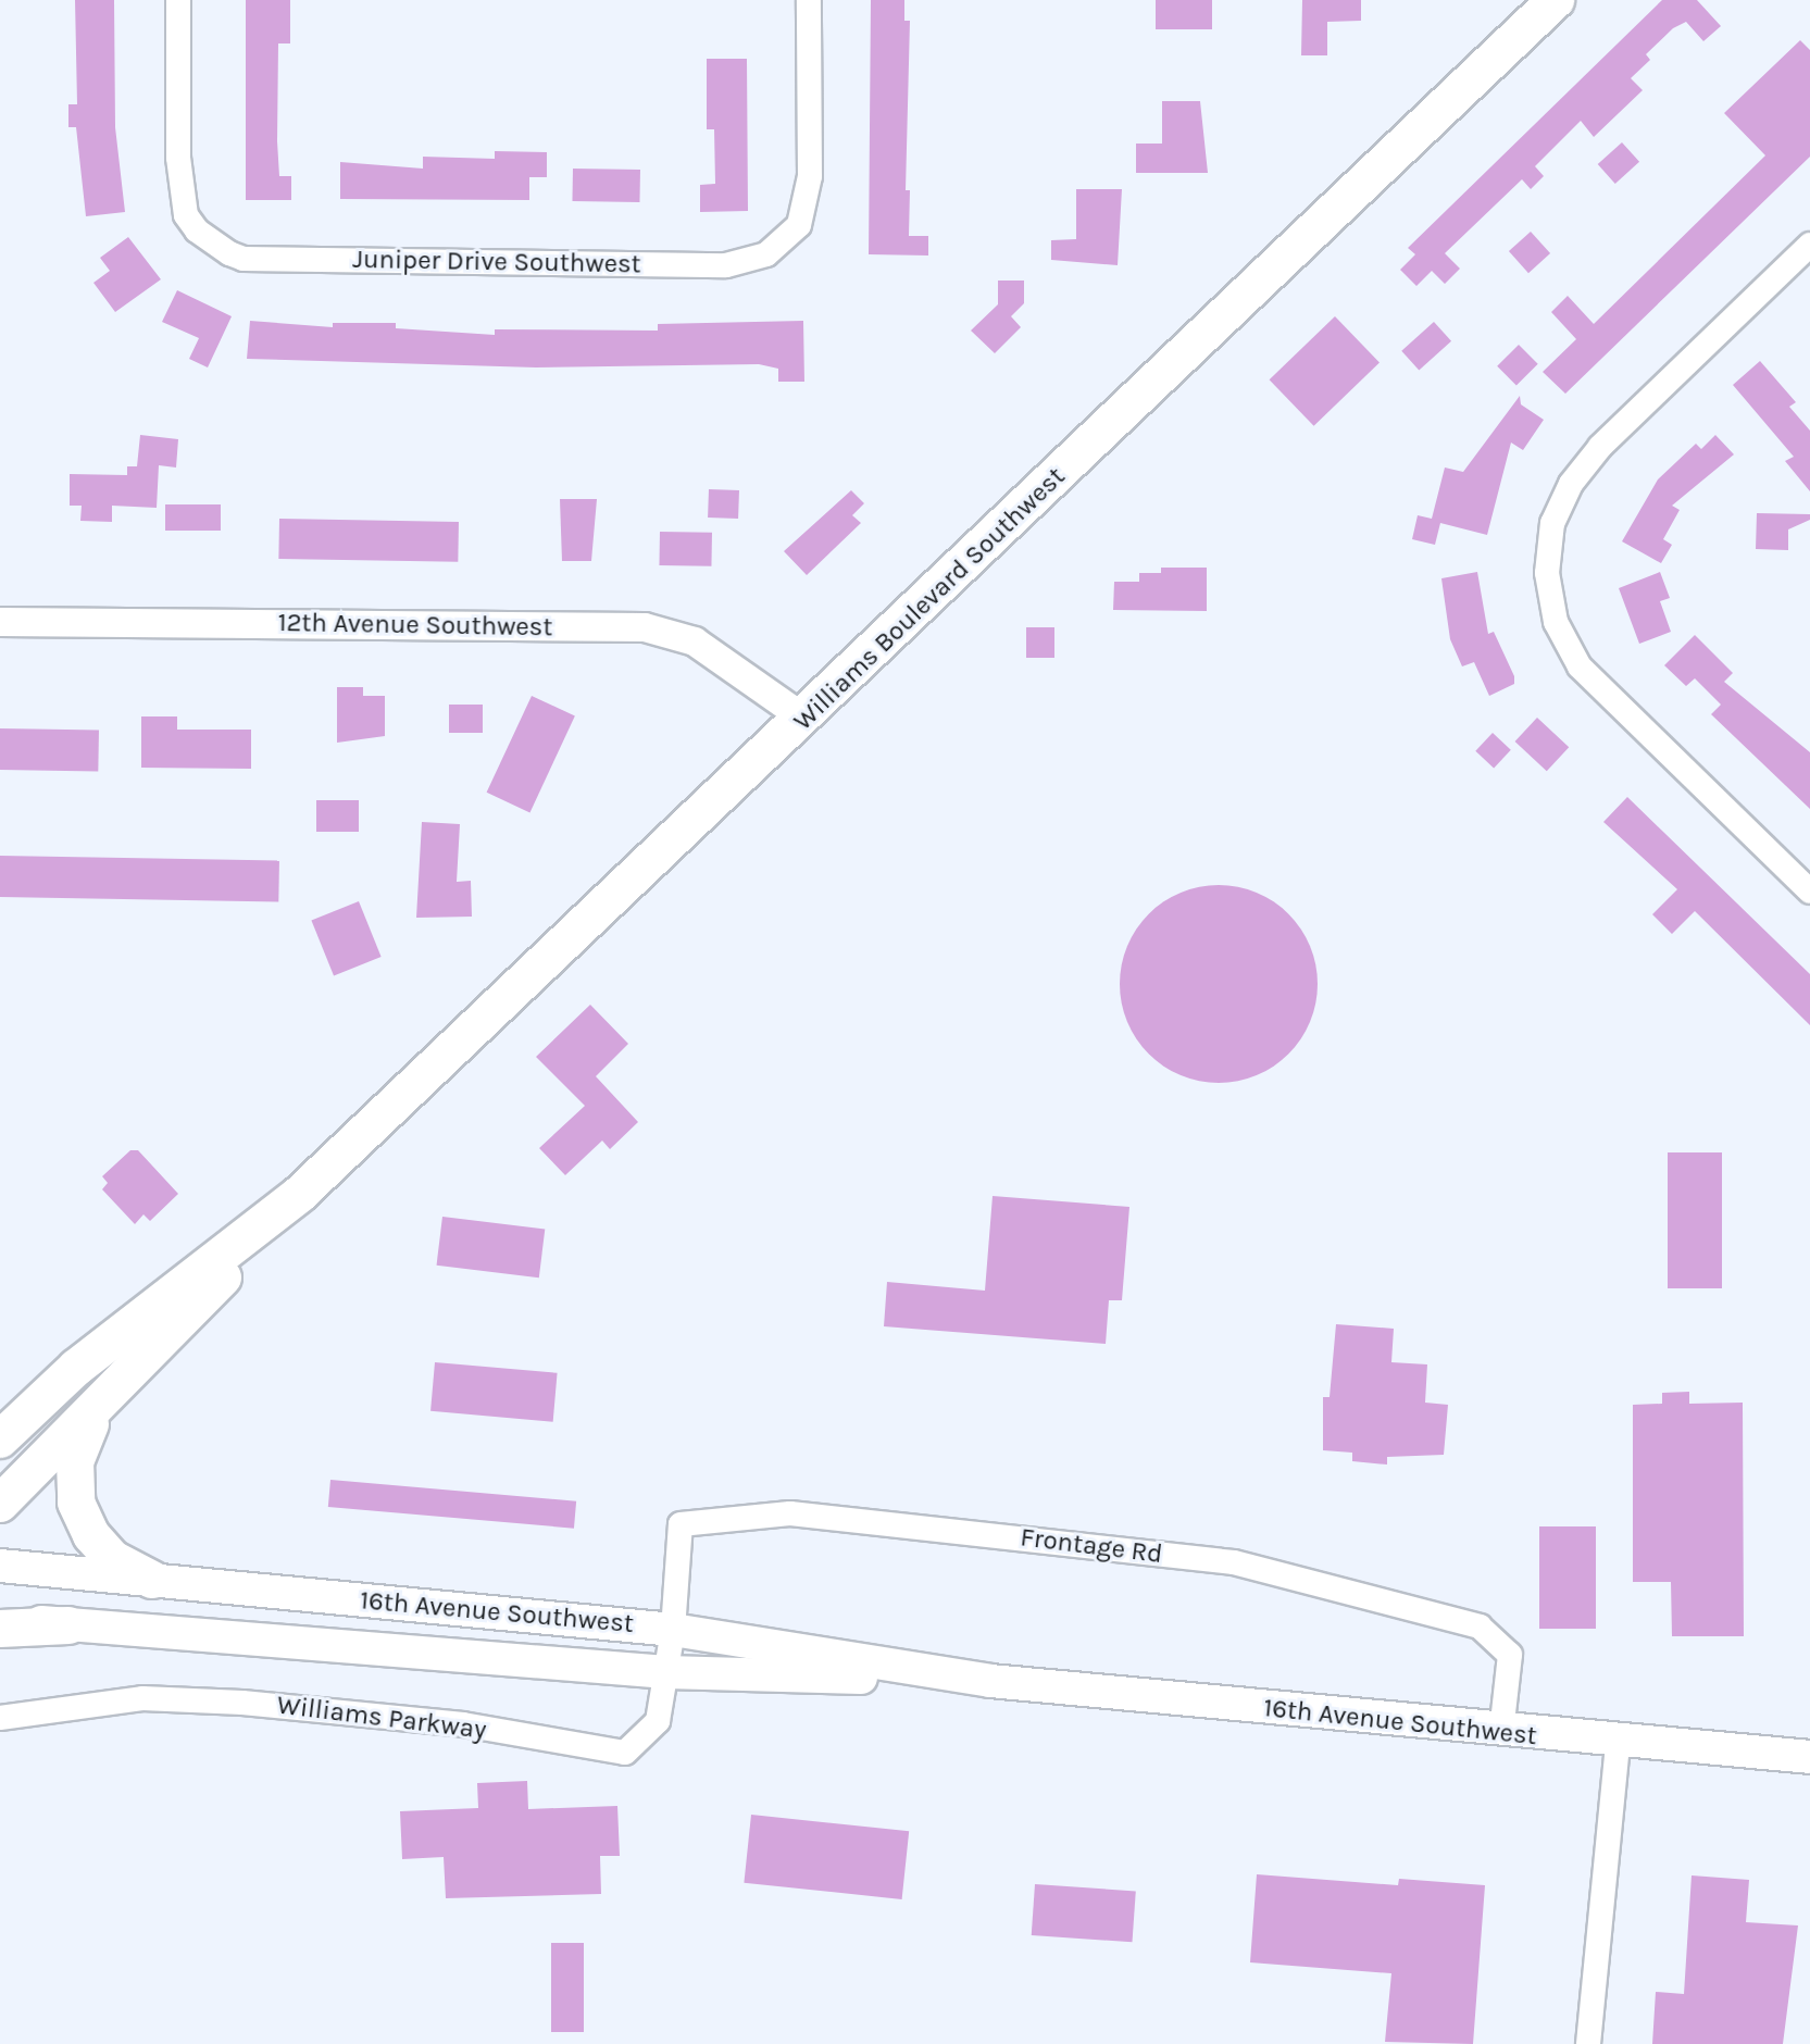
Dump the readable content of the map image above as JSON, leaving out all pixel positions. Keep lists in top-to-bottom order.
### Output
{
  "streets": {
    "main road": ["Williams Boulevard Southwest", "16th Avenue Southwest"],
    "street": [
      "Juniper Drive Southwest",
      "12th Avenue Southwest",
      "Frontage Rd",
      "Williams Parkway"
    ]
  },
  "crossings": [
    ["Williams Boulevard Southwest", "12th Avenue Southwest"],
    ["Frontage Rd", "16th Avenue Southwest"],
    ["Frontage Rd", "Williams Parkway"],
    ["16th Avenue Southwest", "Williams Parkway"]
  ]
}
